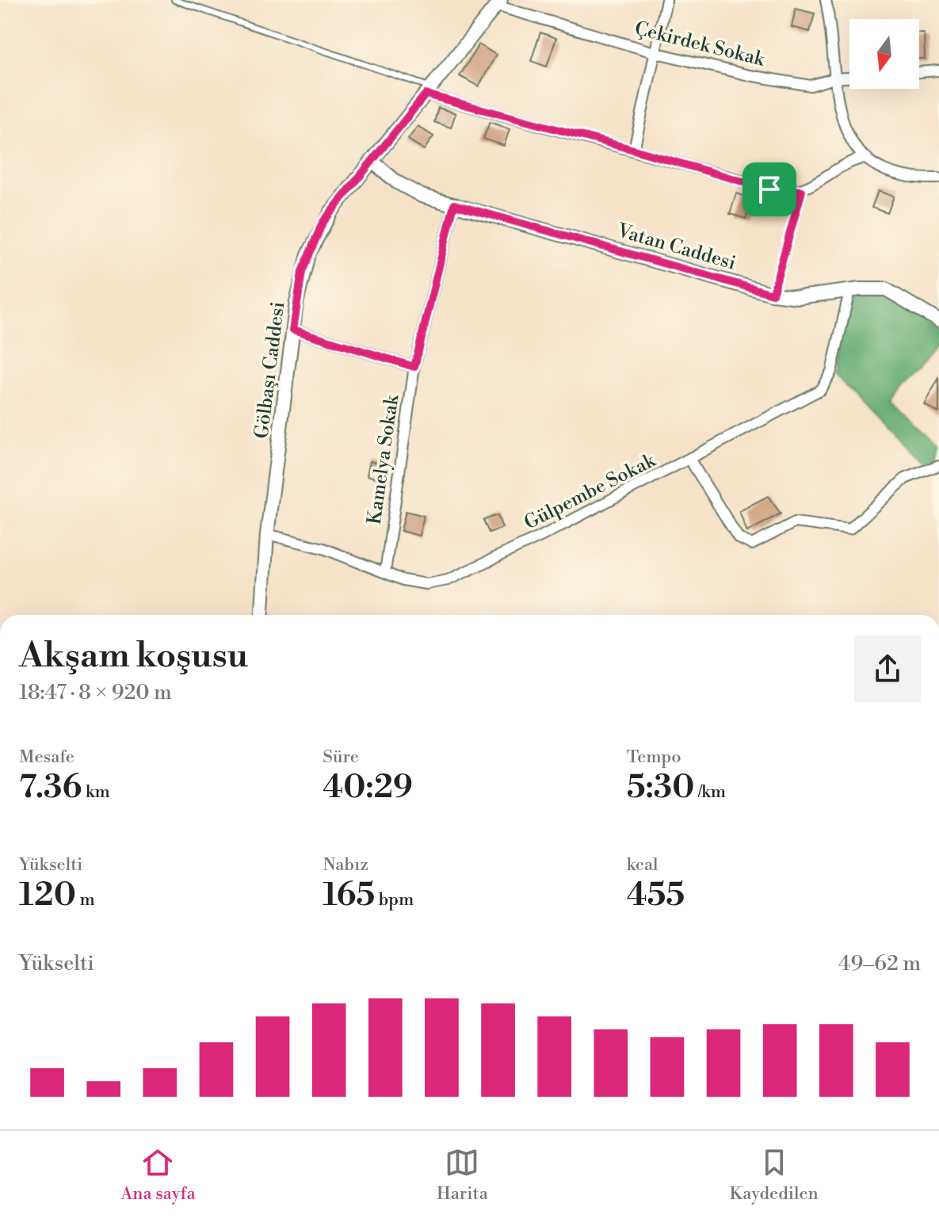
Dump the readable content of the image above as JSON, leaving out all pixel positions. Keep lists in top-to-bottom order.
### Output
{
  "streets": {
    "street": [
      "Çekirdek Sokak",
      "Vatan Caddesi",
      "Gölbaşı Caddesi",
      "Kamelya Sokak",
      "Gülpembe Sokak"
    ]
  },
  "crossings": [
    ["Çekirdek Sokak", "Gölbaşı Caddesi"],
    ["Vatan Caddesi", "Gölbaşı Caddesi"],
    ["Vatan Caddesi", "Kamelya Sokak"],
    ["Vatan Caddesi", "Gülpembe Sokak"],
    ["Gölbaşı Caddesi", "Gülpembe Sokak"],
    ["Kamelya Sokak", "Gülpembe Sokak"]
  ],
  "north": "bottom",
  "page": {
    "heading": ["Akşam koşusu", "18:47 · 8 × 920 m"],
    "stats": [
      ["Mesafe", "7.36 km"],
      ["Süre", "40:29"],
      ["Tempo", "5:30 /km"],
      ["Yükselti", "120 m"],
      ["Nabız", "165 bpm"],
      ["kcal", "455"]
    ],
    "chart": ["Yükselti", "49–62 m"],
    "tabs": ["Ana sayfa", "Harita", "Kaydedilen"]
  }
}
